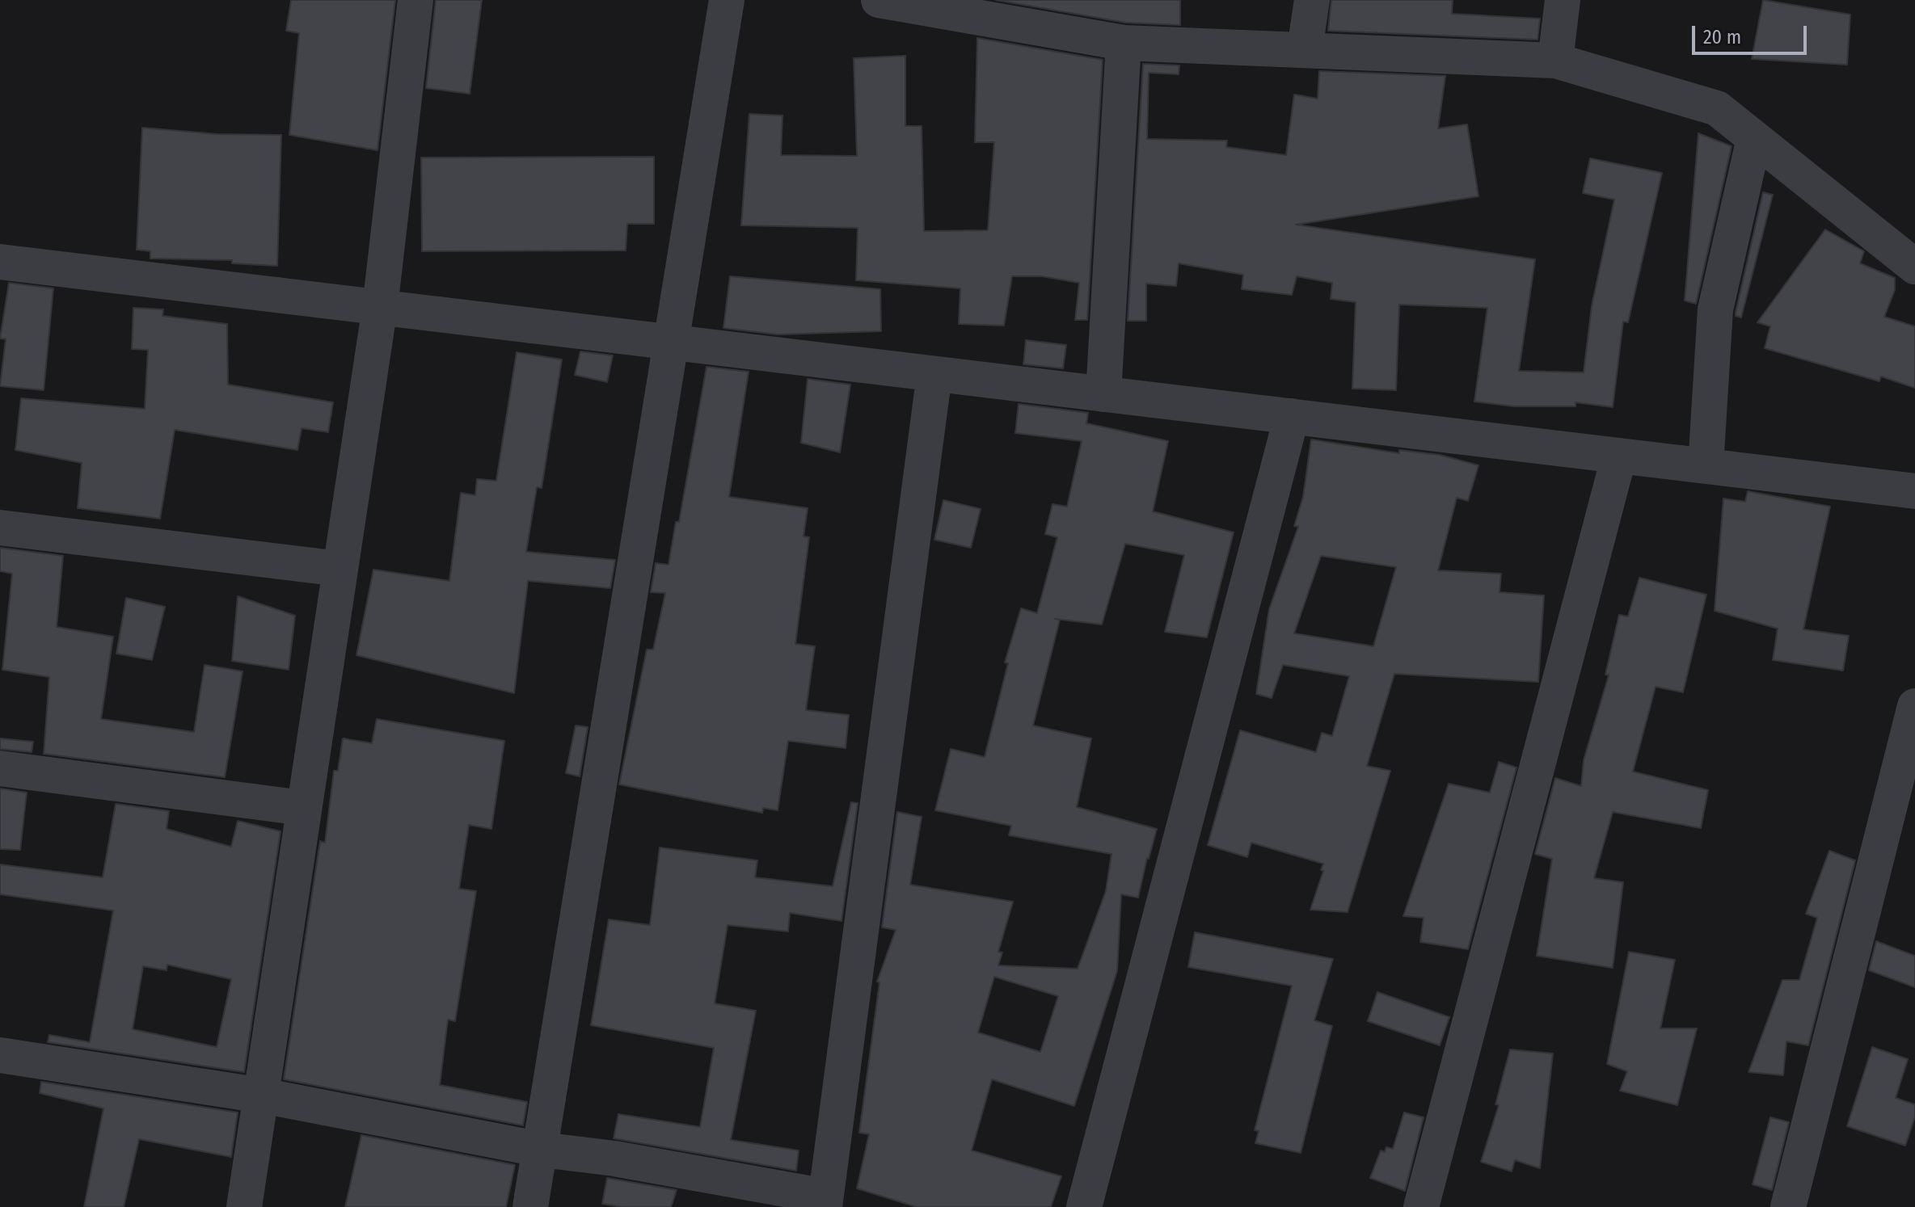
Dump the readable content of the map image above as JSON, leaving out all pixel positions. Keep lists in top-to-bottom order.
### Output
{
  "scale_bar": "20 m"
}
